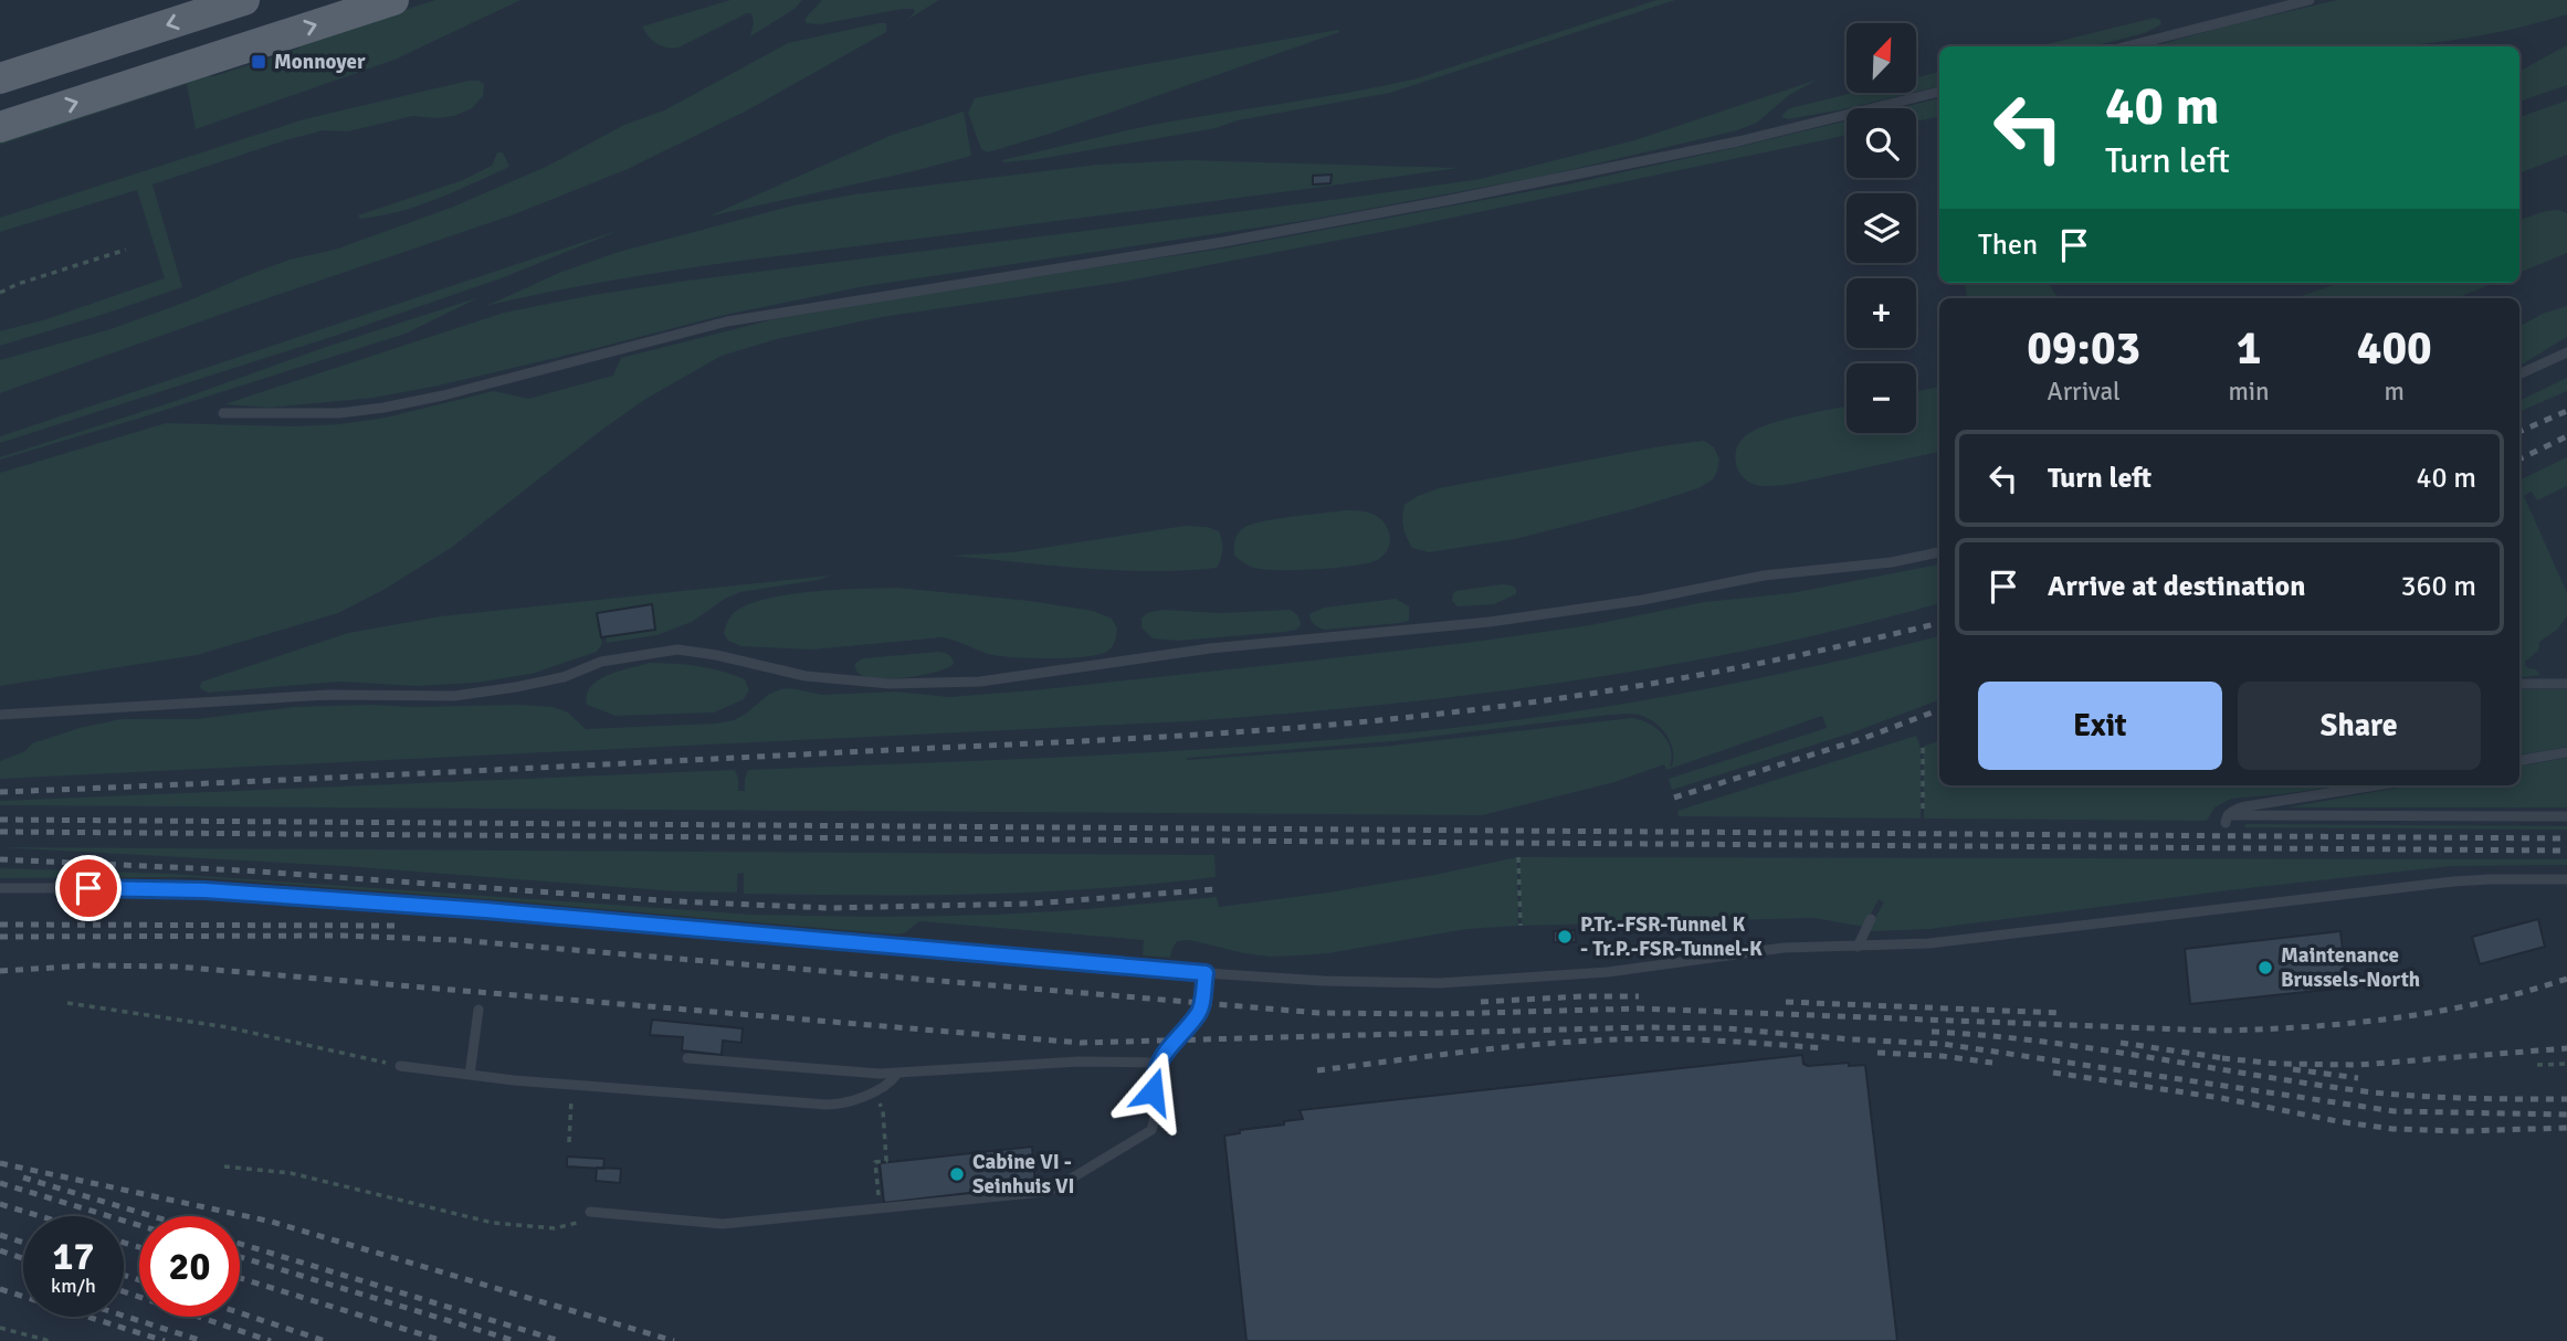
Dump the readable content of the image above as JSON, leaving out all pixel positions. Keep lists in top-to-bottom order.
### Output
{
  "places": {
    "transit": ["Monnoyer"],
    "other": ["P.Tr.-FSR-Tunnel K - Tr.P.-FSR-Tunnel-K", "Maintenance Brussels-North", "Cabine VI - Seinhuis VI"]
  },
  "north": "top right",
  "page": {
    "map_buttons": ["+", "−"],
    "turn": ["40 m", "Turn left"],
    "then": "Then",
    "eta": [
      "09:03",
      "Arrival",
      "1",
      "min",
      "400",
      "m"
    ],
    "list": [
      {
        "name": "Turn left",
        "value": "40 m"
      },
      {
        "name": "Arrive at destination",
        "value": "360 m"
      }
    ],
    "buttons": ["Exit", "Share"],
    "speed": "17 km/h",
    "limit": "20"
  }
}
